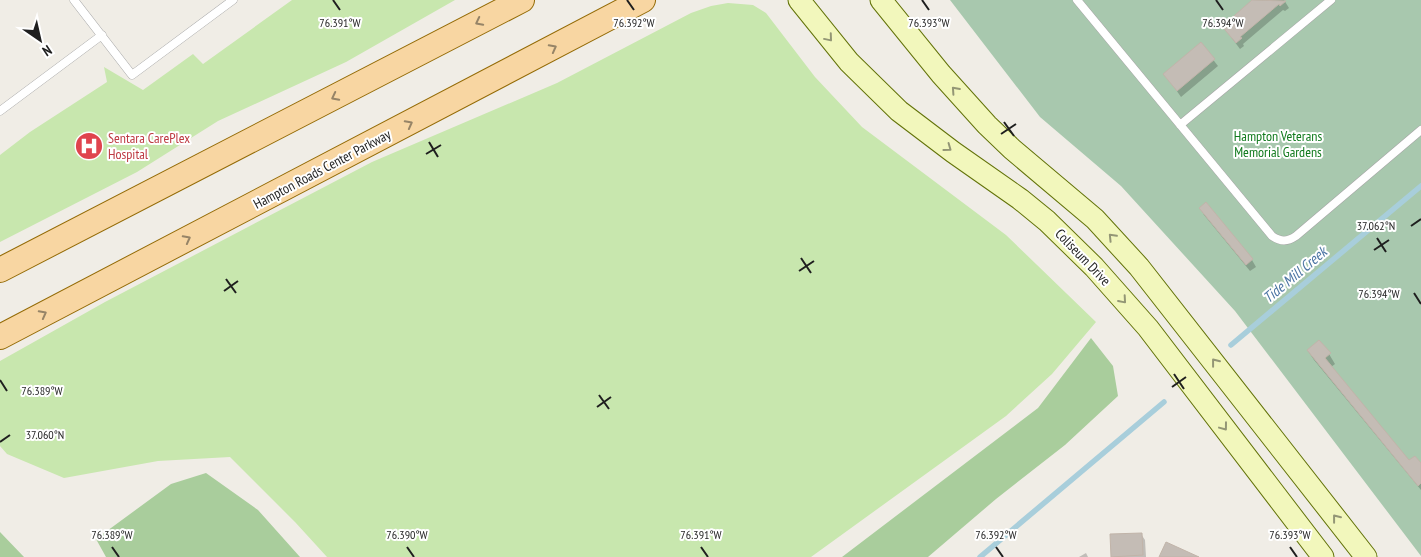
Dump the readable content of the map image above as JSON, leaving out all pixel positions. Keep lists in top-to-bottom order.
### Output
{
  "streets": {
    "main road": ["Hampton Roads Center Parkway"],
    "street": ["Coliseum Drive"]
  },
  "water": ["Tide Mill Creek"],
  "parks": ["Hampton Veterans Memorial Gardens"],
  "places": {
    "hospital": ["Sentara CarePlex Hospital"]
  },
  "north": "bottom right",
  "coordinates": [
    "76.393°W",
    "76.394°W",
    "76.391°W",
    "76.392°W",
    "37.062°N",
    "76.389°W",
    "37.060°N",
    "76.390°W"
  ]
}
